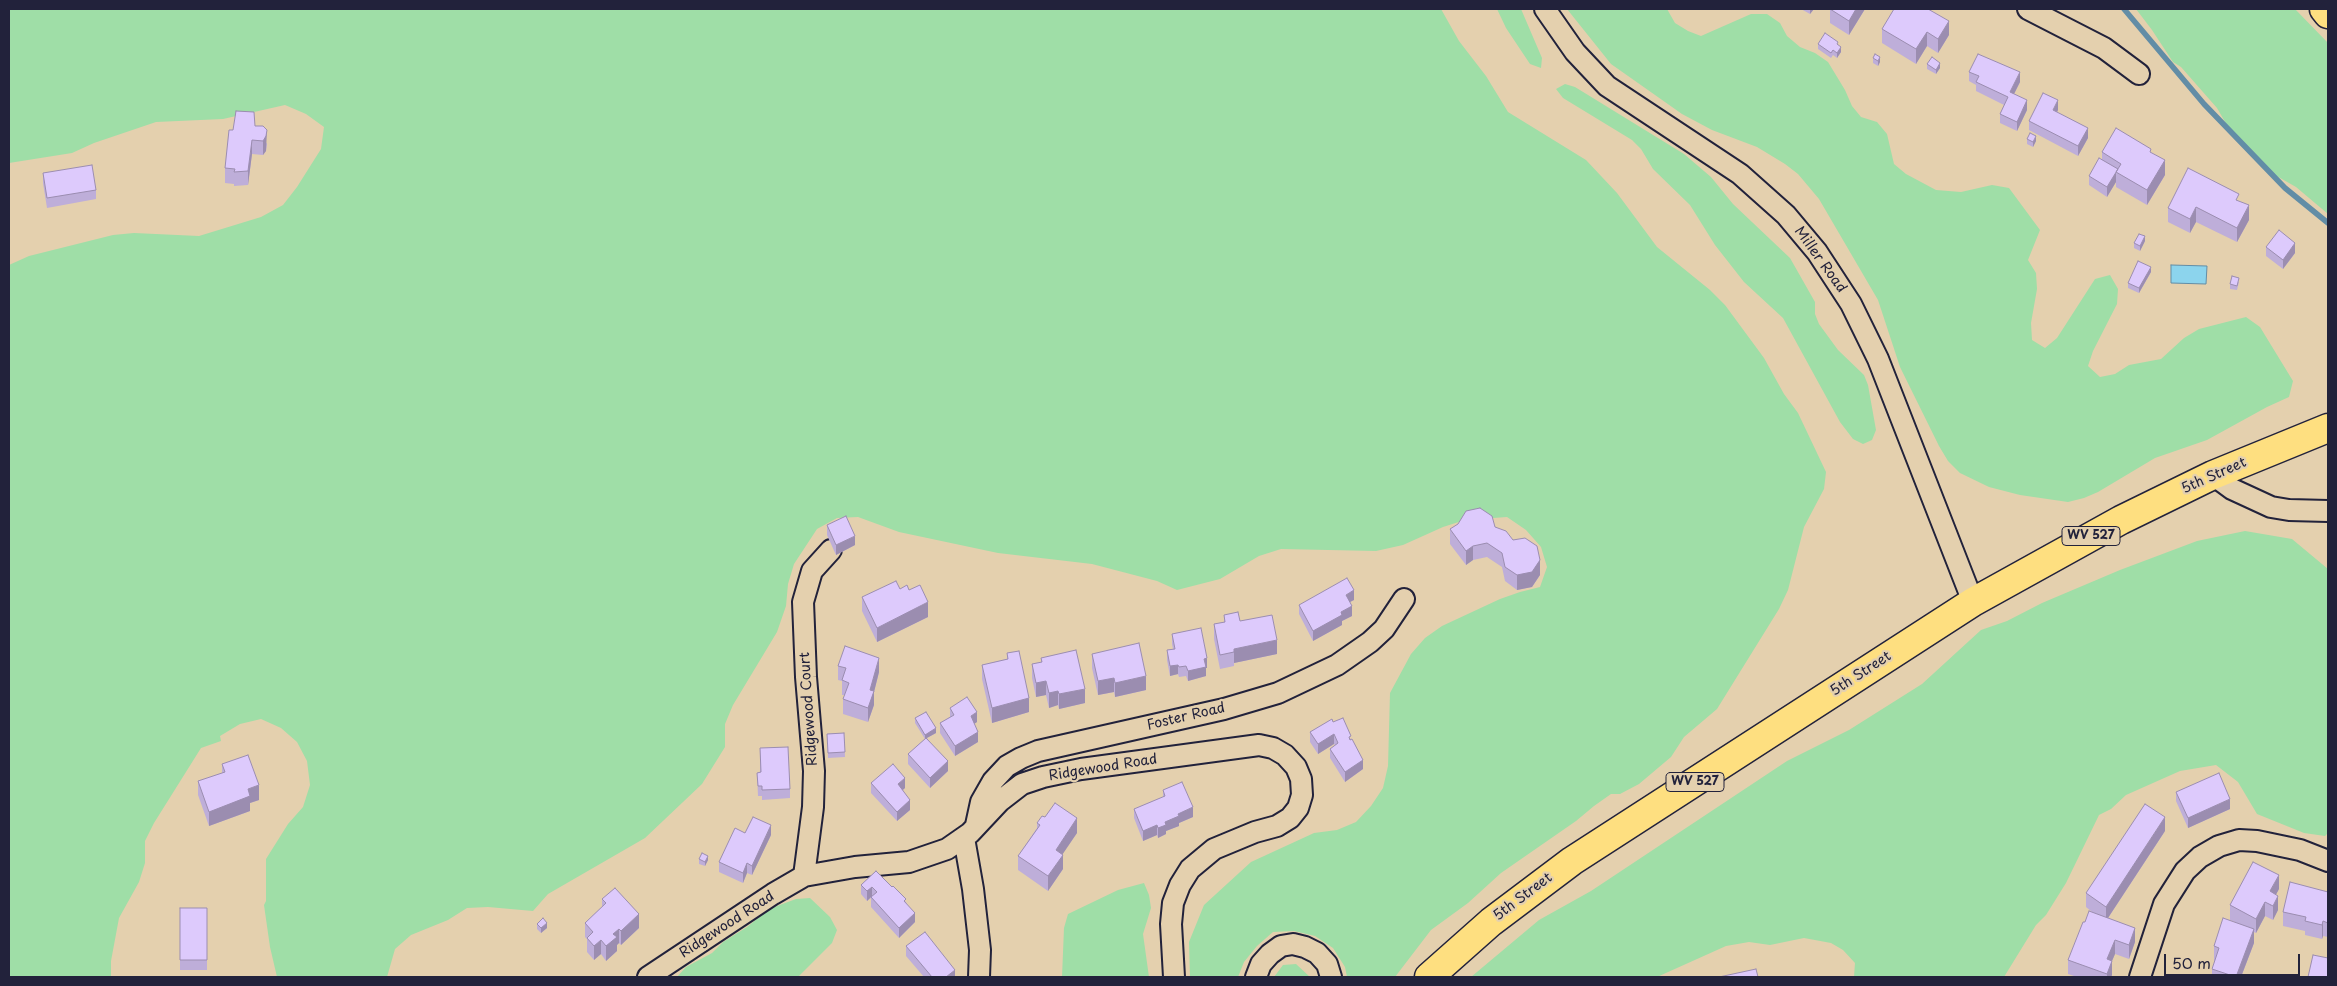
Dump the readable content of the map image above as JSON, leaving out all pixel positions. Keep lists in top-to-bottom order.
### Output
{
  "streets": {
    "main road": ["5th Street", "WV 527"],
    "street": [
      "Miller Road",
      "Ridgewood Court",
      "Foster Road",
      "Ridgewood Road"
    ]
  },
  "crossings": [
    ["Miller Road", "5th Street"],
    ["Ridgewood Court", "Ridgewood Road"],
    ["Foster Road", "Ridgewood Road"]
  ],
  "scale_bar": "50 m"
}
